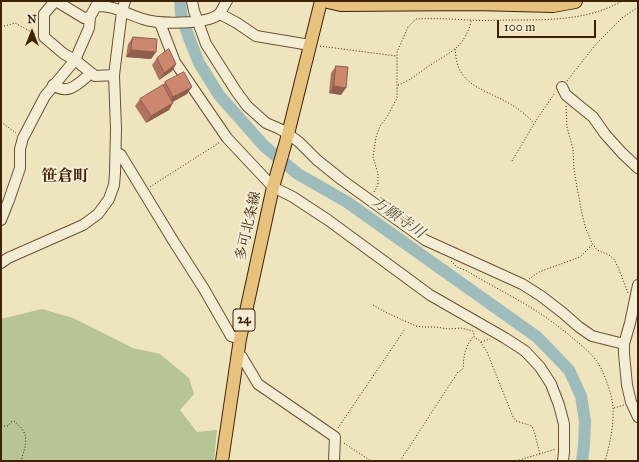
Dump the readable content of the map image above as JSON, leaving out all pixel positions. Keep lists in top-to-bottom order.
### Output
{
  "streets": {
    "main road": ["多可北条線", "24"]
  },
  "districts": ["笹倉町"],
  "water": ["万願寺川"],
  "scale_bar": "100 m",
  "north": "top"
}
